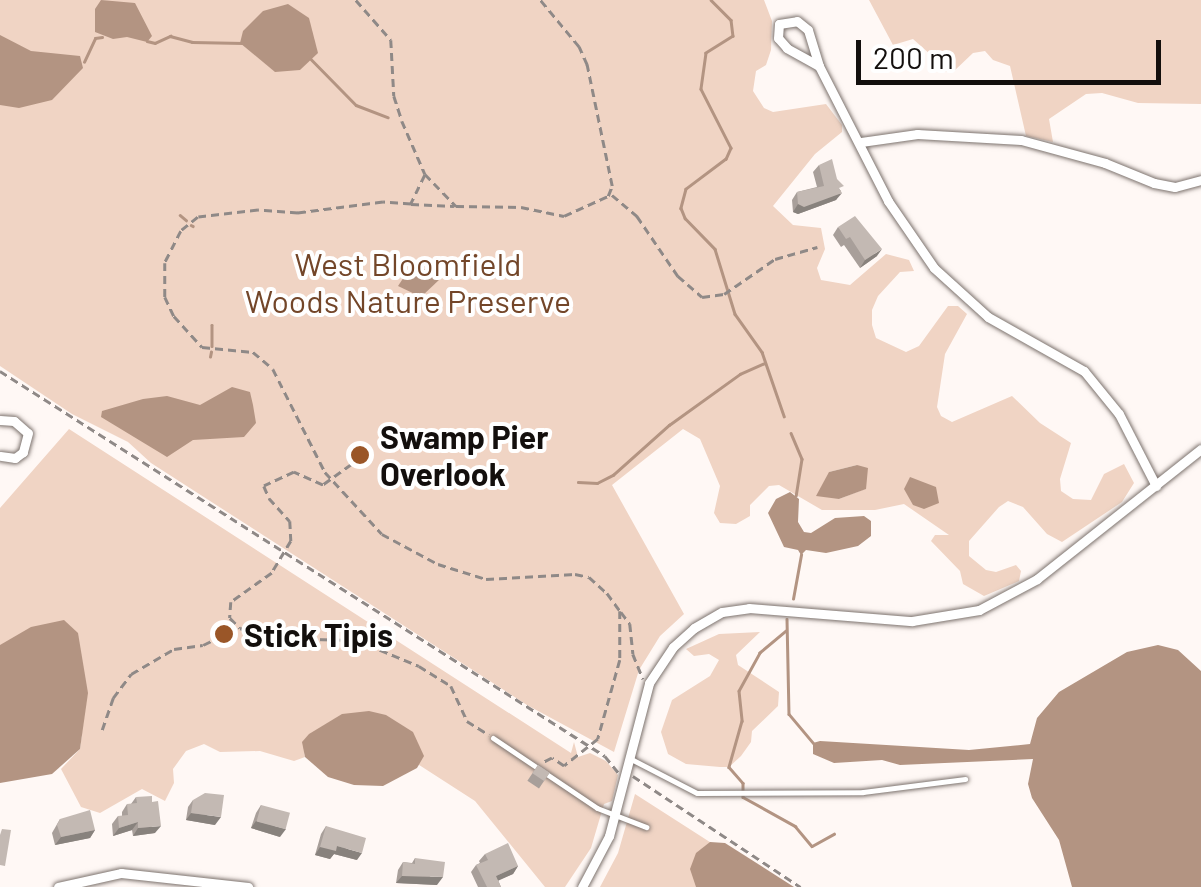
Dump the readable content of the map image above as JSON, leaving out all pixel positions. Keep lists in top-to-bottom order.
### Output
{
  "parks": ["West Bloomfield Woods Nature Preserve"],
  "places": ["Swamp Pier Overlook", "Stick Tipis"],
  "scale_bar": "200 m"
}
